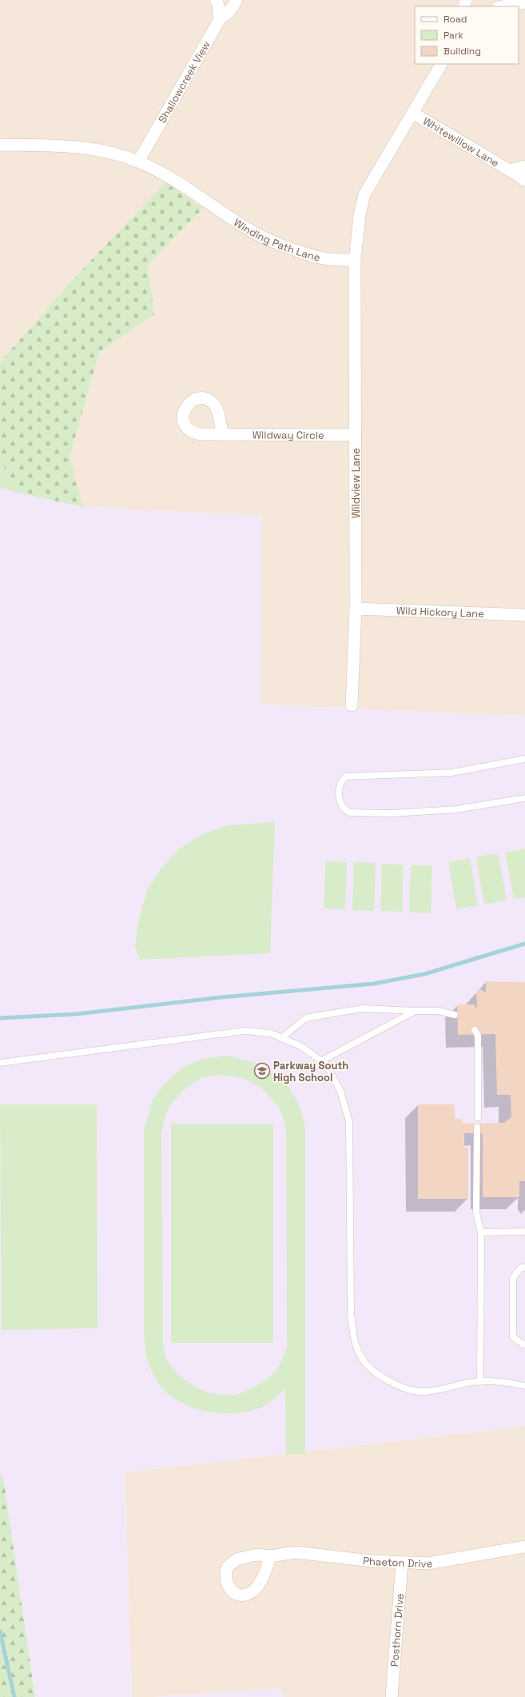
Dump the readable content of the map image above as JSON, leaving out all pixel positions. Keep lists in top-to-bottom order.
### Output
{
  "streets": {
    "street": [
      "Shallowcreek View",
      "Whitewillow Lane",
      "Winding Path Lane",
      "Wildway Circle",
      "Wildview Lane",
      "Wild Hickory Lane",
      "Phaeton Drive",
      "Posthorn Drive"
    ]
  },
  "crossings": [
    ["Shallowcreek View", "Winding Path Lane"],
    ["Winding Path Lane", "Wildview Lane"],
    ["Wildway Circle", "Wildview Lane"],
    ["Wildview Lane", "Wild Hickory Lane"],
    ["Phaeton Drive", "Posthorn Drive"]
  ],
  "places": {
    "school or university": ["Parkway South High School"]
  },
  "legend": ["Road", "Park", "Building"]
}
